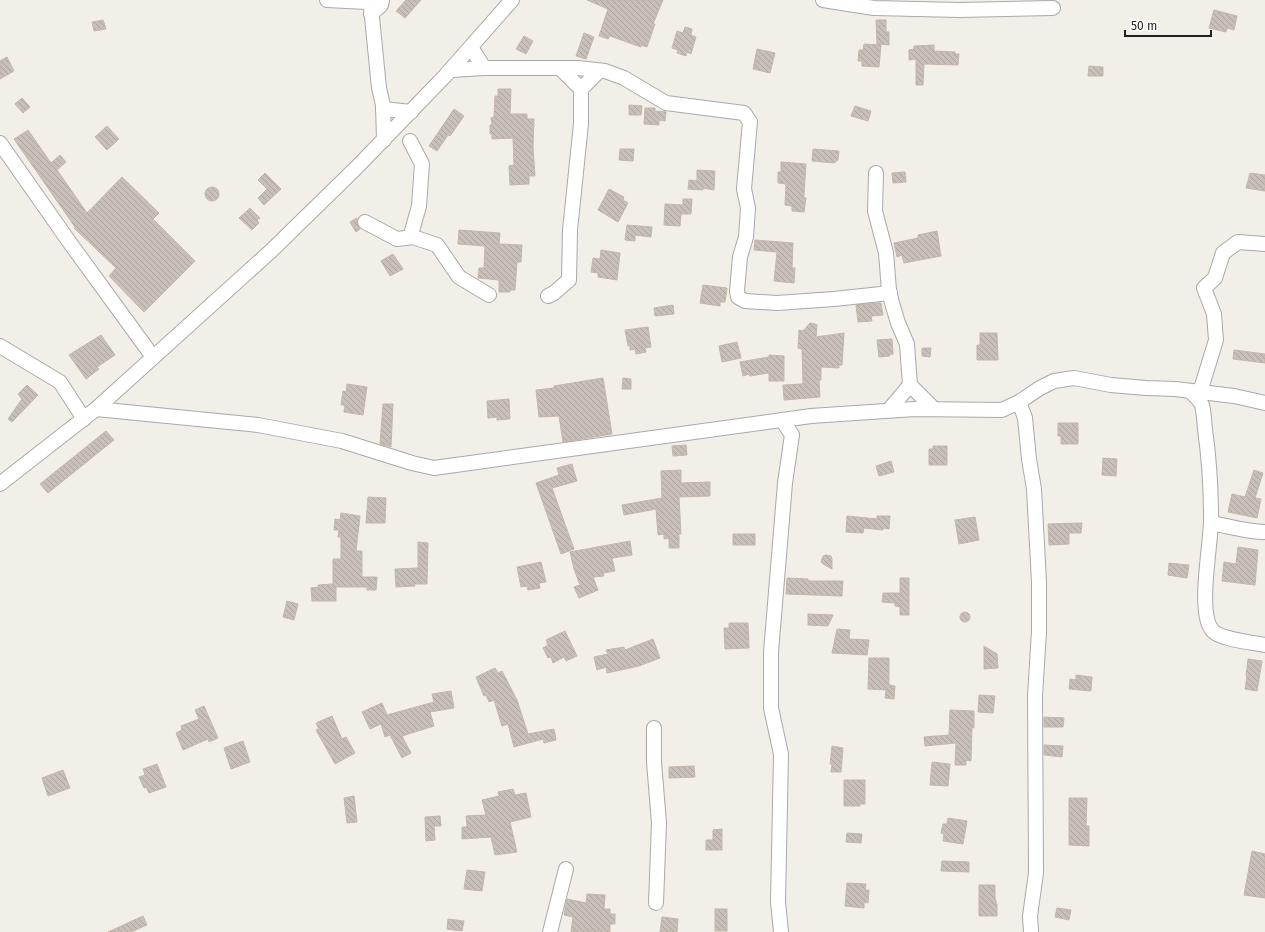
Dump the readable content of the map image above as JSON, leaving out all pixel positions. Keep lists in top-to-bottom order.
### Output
{
  "scale_bar": "50 m"
}
